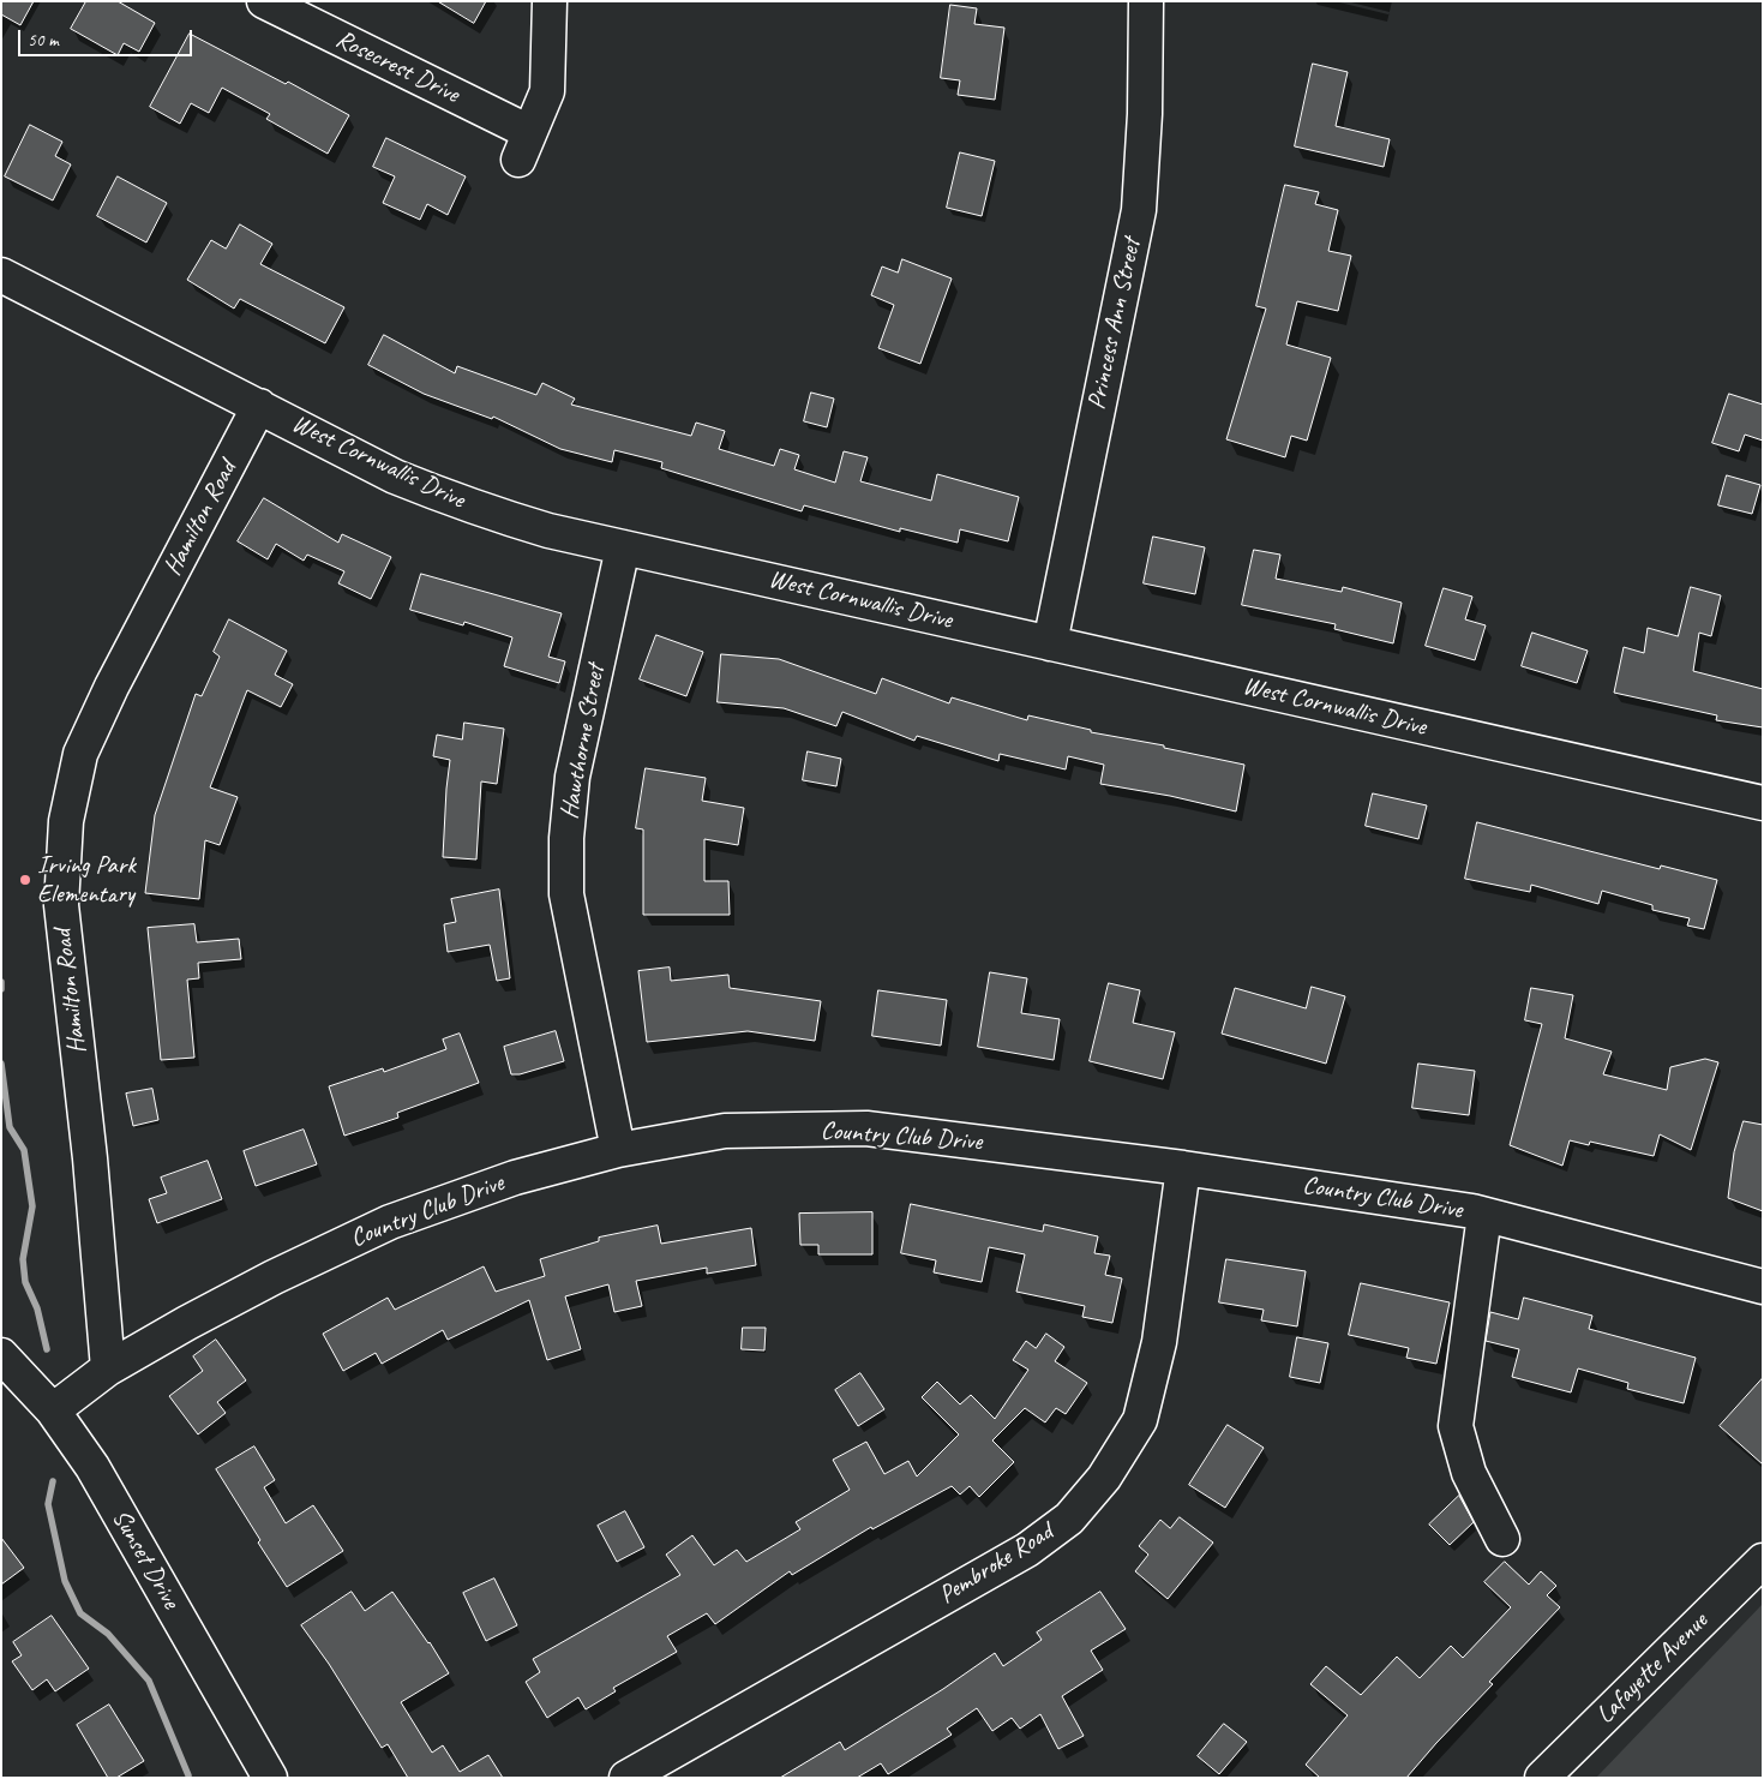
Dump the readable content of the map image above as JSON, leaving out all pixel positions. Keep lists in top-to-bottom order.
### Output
{
  "streets": {
    "street": [
      "Rosecrest Drive",
      "Princess Ann Street",
      "West Cornwallis Drive",
      "Hamilton Road",
      "Hawthorne Street",
      "Country Club Drive",
      "Sunset Drive",
      "Pembroke Road",
      "Lafayette Avenue"
    ]
  },
  "crossings": [
    ["Princess Ann Street", "West Cornwallis Drive"],
    ["West Cornwallis Drive", "Hamilton Road"],
    ["West Cornwallis Drive", "Hawthorne Street"],
    ["Hamilton Road", "Country Club Drive"],
    ["Hawthorne Street", "Country Club Drive"],
    ["Country Club Drive", "Sunset Drive"],
    ["Country Club Drive", "Pembroke Road"]
  ],
  "places": ["Irving Park Elementary"],
  "scale_bar": "50 m"
}
